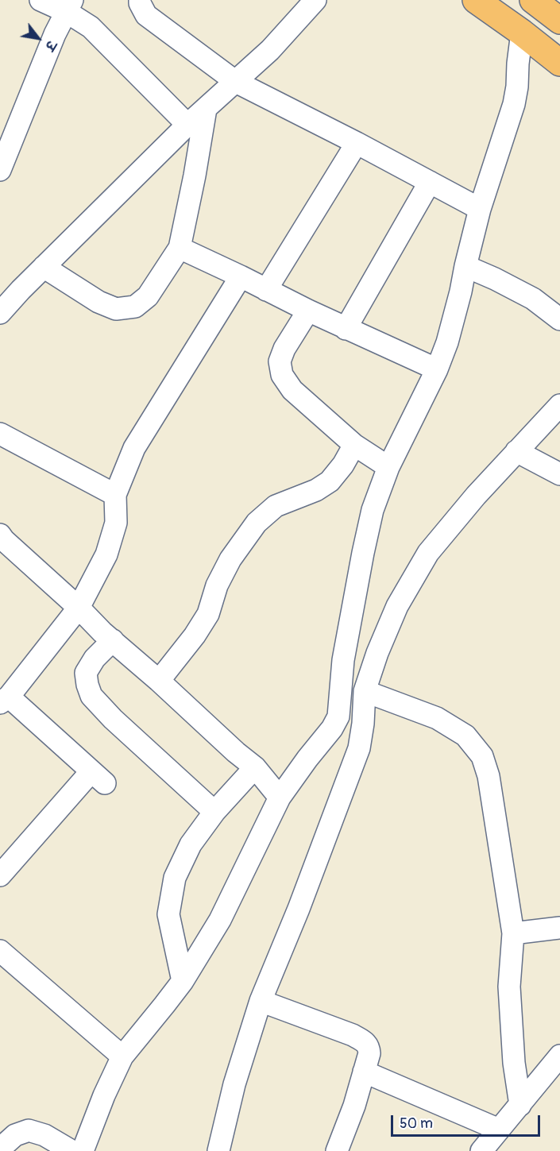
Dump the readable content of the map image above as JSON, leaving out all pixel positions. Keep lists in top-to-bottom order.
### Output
{
  "scale_bar": "50 m",
  "north": "bottom right"
}
